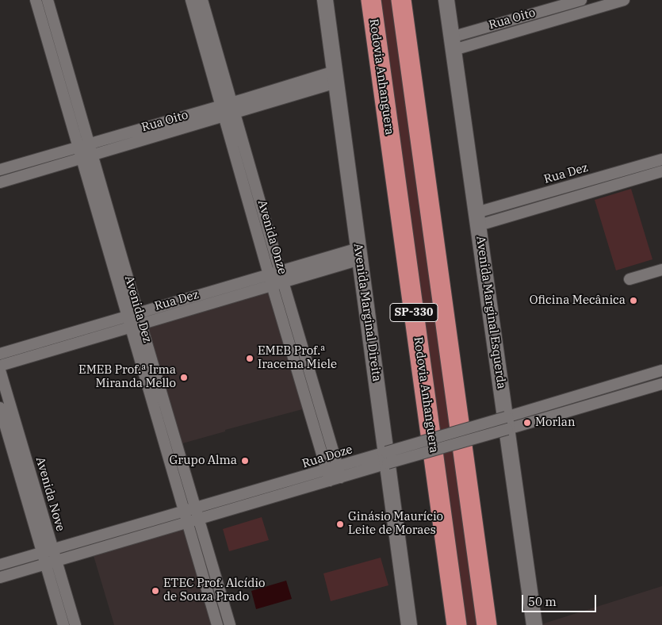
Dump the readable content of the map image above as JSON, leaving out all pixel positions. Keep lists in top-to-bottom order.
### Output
{
  "streets": {
    "highway": ["Rodovia Anhanguera", "SP-330"],
    "main road": ["Avenida Marginal Direita", "Avenida Marginal Esquerda"],
    "street": [
      "Rua Oito",
      "Rua Dez",
      "Avenida Onze",
      "Avenida Dez",
      "Rua Doze",
      "Avenida Nove"
    ]
  },
  "crossings": [
    ["Rua Oito", "Avenida Onze"],
    ["Rua Oito", "Avenida Dez"],
    ["Rua Oito", "Avenida Marginal Direita"],
    ["Rua Oito", "Avenida Marginal Esquerda"],
    ["Rua Dez", "Avenida Onze"],
    ["Rua Dez", "Avenida Dez"],
    ["Rua Dez", "Avenida Marginal Direita"],
    ["Rua Dez", "Avenida Marginal Esquerda"],
    ["Avenida Onze", "Rua Doze"],
    ["Avenida Dez", "Rua Doze"],
    ["Avenida Marginal Direita", "Rua Doze"],
    ["Avenida Marginal Esquerda", "Rua Doze"],
    ["Rua Doze", "Avenida Nove"]
  ],
  "places": [
    "Oficina Mecânica",
    "EMEB Prof.ª Iracema Miele",
    "EMEB Prof.ª Irma Miranda Mello",
    "Morlan",
    "Grupo Alma",
    "Ginásio Maurício Leite de Moraes",
    "ETEC Prof. Alcídio de Souza Prado"
  ],
  "scale_bar": "50 m"
}
